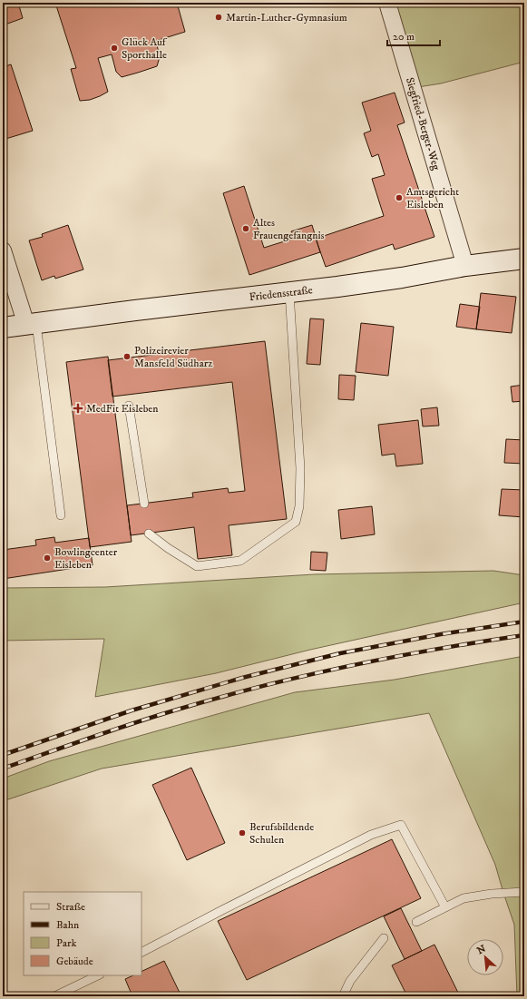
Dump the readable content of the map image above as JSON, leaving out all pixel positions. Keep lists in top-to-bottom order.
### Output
{
  "streets": {
    "main road": ["Friedensstraße"],
    "street": ["Siegfried-Berger-Weg"]
  },
  "crossings": [
    ["Siegfried-Berger-Weg", "Friedensstraße"]
  ],
  "places": {
    "other": [
      "Martin-Luther-Gymnasium",
      "Glück Auf Sporthalle",
      "Amtsgericht Eisleben",
      "Altes Frauengefängnis",
      "Polizeirevier Mansfeld Südharz",
      "Bowlingcenter Eisleben",
      "Berufsbildende Schulen"
    ],
    "health": ["MedFit Eisleben"]
  },
  "legend": [
    "Straße",
    "Bahn",
    "Park",
    "Gebäude"
  ],
  "scale_bar": "20 m",
  "north": "top left"
}
